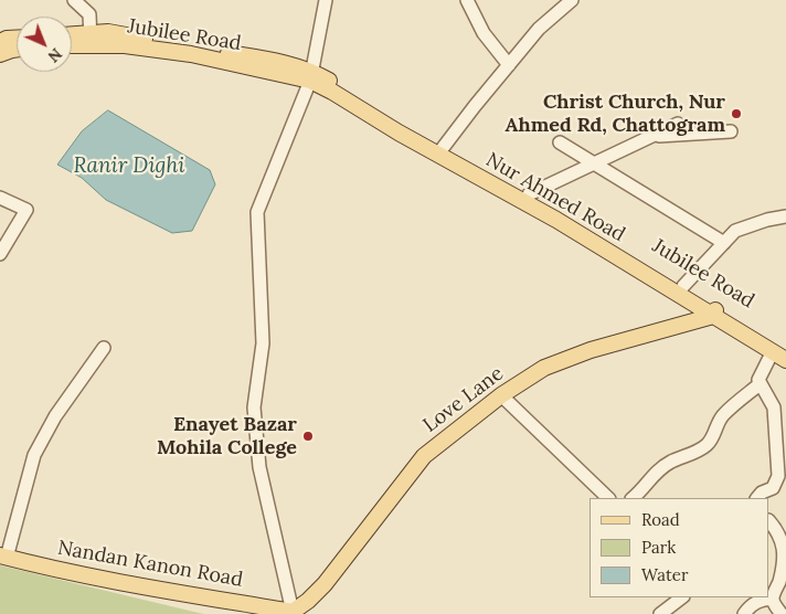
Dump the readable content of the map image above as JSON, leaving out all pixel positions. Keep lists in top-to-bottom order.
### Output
{
  "streets": {
    "main road": [
      "Jubilee Road",
      "Nur Ahmed Road",
      "Love Lane",
      "Nandan Kanon Road"
    ]
  },
  "crossings": [
    ["Jubilee Road", "Nur Ahmed Road"],
    ["Jubilee Road", "Love Lane"],
    ["Nur Ahmed Road", "Love Lane"],
    ["Love Lane", "Nandan Kanon Road"]
  ],
  "water": ["Ranir Dighi"],
  "places": ["Christ Church, Nur Ahmed Rd, Chattogram", "Enayet Bazar Mohila College"],
  "legend": ["Road", "Park", "Water"],
  "north": "bottom right"
}
